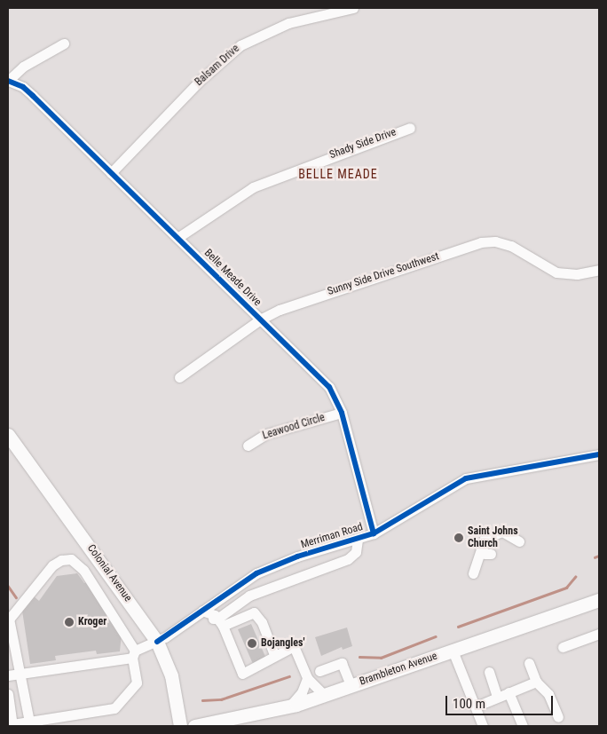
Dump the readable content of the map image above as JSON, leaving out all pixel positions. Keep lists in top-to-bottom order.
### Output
{
  "streets": {
    "main road": ["Colonial Avenue", "Brambleton Avenue"],
    "street": [
      "Balsam Drive",
      "Shady Side Drive",
      "Sunny Side Drive Southwest",
      "Belle Meade Drive",
      "Leawood Circle",
      "Merriman Road"
    ]
  },
  "crossings": [
    ["Balsam Drive", "Belle Meade Drive"],
    ["Shady Side Drive", "Belle Meade Drive"],
    ["Sunny Side Drive Southwest", "Belle Meade Drive"],
    ["Belle Meade Drive", "Leawood Circle"],
    ["Belle Meade Drive", "Merriman Road"],
    ["Merriman Road", "Colonial Avenue"]
  ],
  "districts": ["BELLE MEADE"],
  "places": ["Saint Johns Church", "Kroger", "Bojangles'"],
  "scale_bar": "100 m"
}
